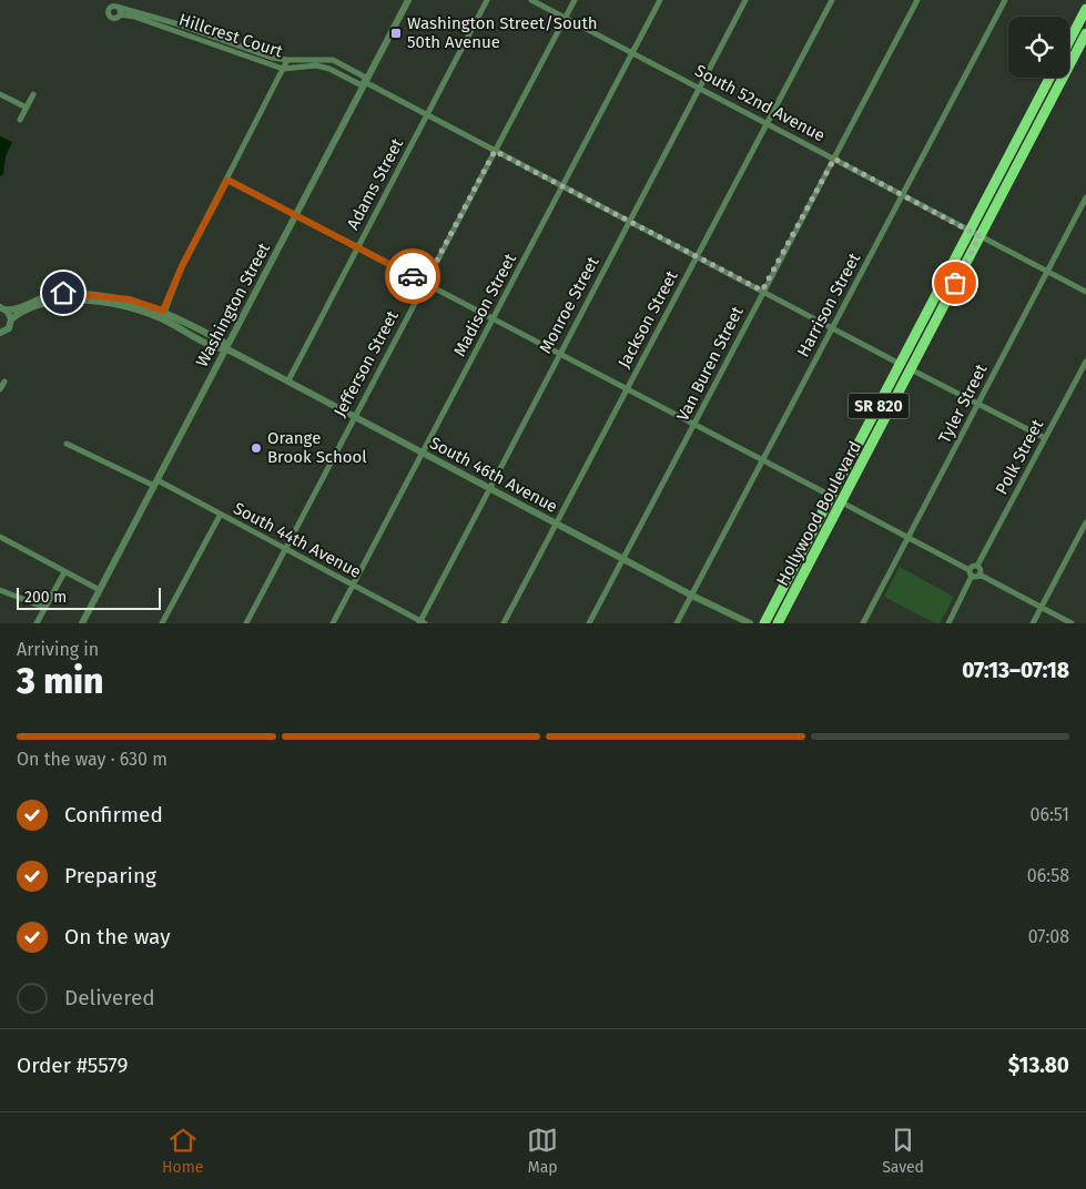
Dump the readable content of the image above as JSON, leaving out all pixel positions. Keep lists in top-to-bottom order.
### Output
{
  "streets": {
    "highway": ["SR 820", "Hollywood Boulevard"],
    "street": [
      "Hillcrest Court",
      "South 52nd Avenue",
      "Adams Street",
      "Washington Street",
      "Madison Street",
      "Monroe Street",
      "Harrison Street",
      "Jackson Street",
      "Jefferson Street",
      "Van Buren Street",
      "Tyler Street",
      "Polk Street",
      "South 46th Avenue",
      "South 44th Avenue"
    ]
  },
  "crossings": [
    ["Hillcrest Court", "Washington Street"],
    ["South 52nd Avenue", "Madison Street"],
    ["South 52nd Avenue", "Monroe Street"],
    ["South 52nd Avenue", "Harrison Street"],
    ["South 52nd Avenue", "Jackson Street"],
    ["South 52nd Avenue", "Jefferson Street"],
    ["South 52nd Avenue", "Van Buren Street"],
    ["South 52nd Avenue", "Tyler Street"],
    ["South 52nd Avenue", "Hollywood Boulevard"],
    ["Adams Street", "South 46th Avenue"],
    ["Washington Street", "South 46th Avenue"],
    ["Washington Street", "South 44th Avenue"],
    ["Madison Street", "South 46th Avenue"],
    ["Madison Street", "South 44th Avenue"],
    ["Monroe Street", "South 46th Avenue"],
    ["Monroe Street", "South 44th Avenue"],
    ["Harrison Street", "South 46th Avenue"],
    ["Jackson Street", "South 46th Avenue"],
    ["Jefferson Street", "South 46th Avenue"],
    ["Jefferson Street", "South 44th Avenue"],
    ["Van Buren Street", "South 46th Avenue"]
  ],
  "places": {
    "transit": ["Washington Street/South 50th Avenue"],
    "other": ["Orange Brook School"]
  },
  "scale_bar": "200 m",
  "page": {
    "scale": "200 m",
    "heading": ["3 min", "Arriving in", "07:13–07:18"],
    "panel": ["Order #5579", "$13.80"],
    "bar": "On the way · 630 m",
    "list": [
      ["Confirmed", "06:51"],
      ["Preparing", "06:58"],
      ["On the way", "07:08"],
      "Delivered"
    ],
    "tabs": ["Home", "Map", "Saved"]
  }
}
